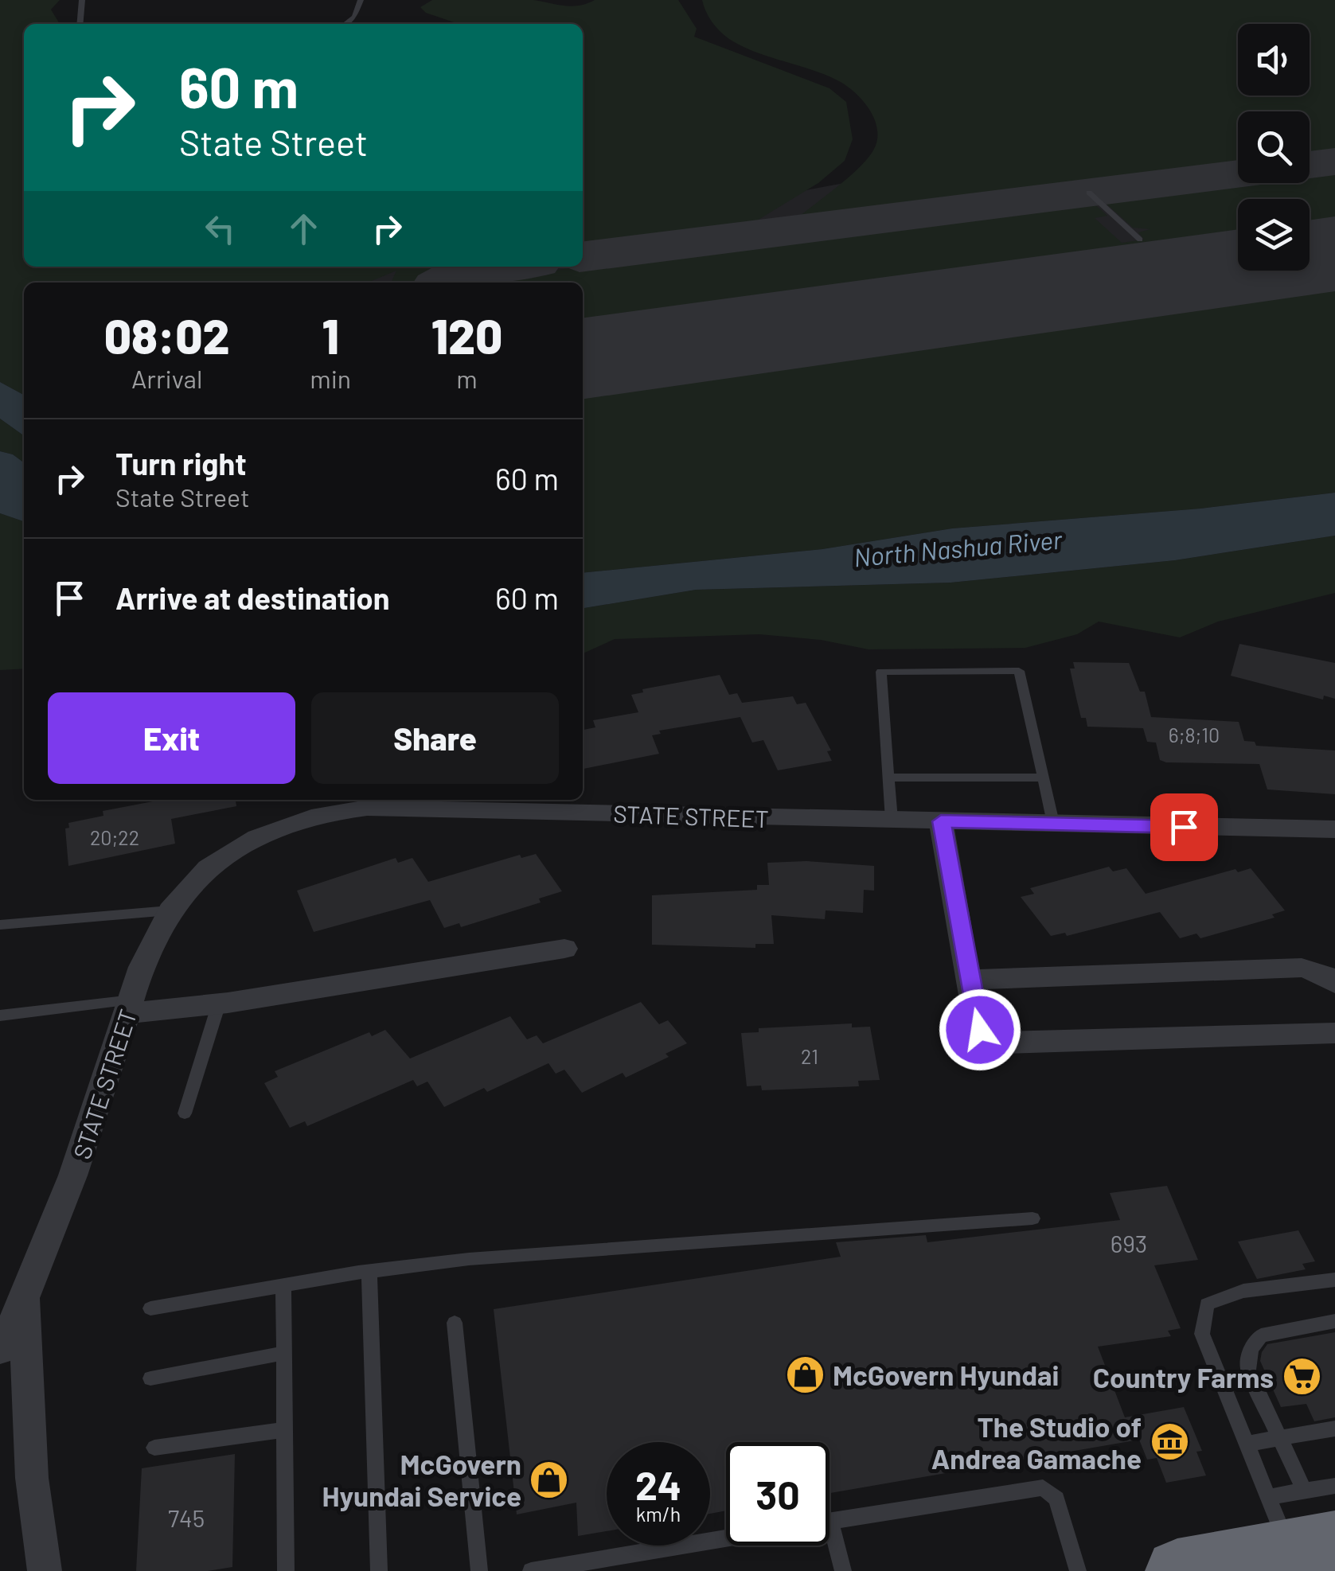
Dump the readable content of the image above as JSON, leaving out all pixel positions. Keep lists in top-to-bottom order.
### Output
{
  "streets": {
    "street": ["STATE STREET"]
  },
  "water": ["North Nashua River"],
  "places": {
    "shop": ["McGovern Hyundai", "McGovern Hyundai Service"],
    "supermarket": ["Country Farms"],
    "museum": ["The Studio of Andrea Gamache"]
  },
  "house_numbers": [
    "6;8;10",
    "20;22",
    "21",
    "693",
    "745"
  ],
  "page": {
    "turn": ["60 m", "State Street"],
    "eta": [
      "08:02",
      "Arrival",
      "1",
      "min",
      "120",
      "m"
    ],
    "list": [
      {
        "name": "Turn right",
        "note": "State Street",
        "value": "60 m"
      },
      {
        "name": "Arrive at destination",
        "value": "60 m"
      }
    ],
    "buttons": ["Exit", "Share"],
    "speed": "24 km/h",
    "limit": "30"
  }
}
